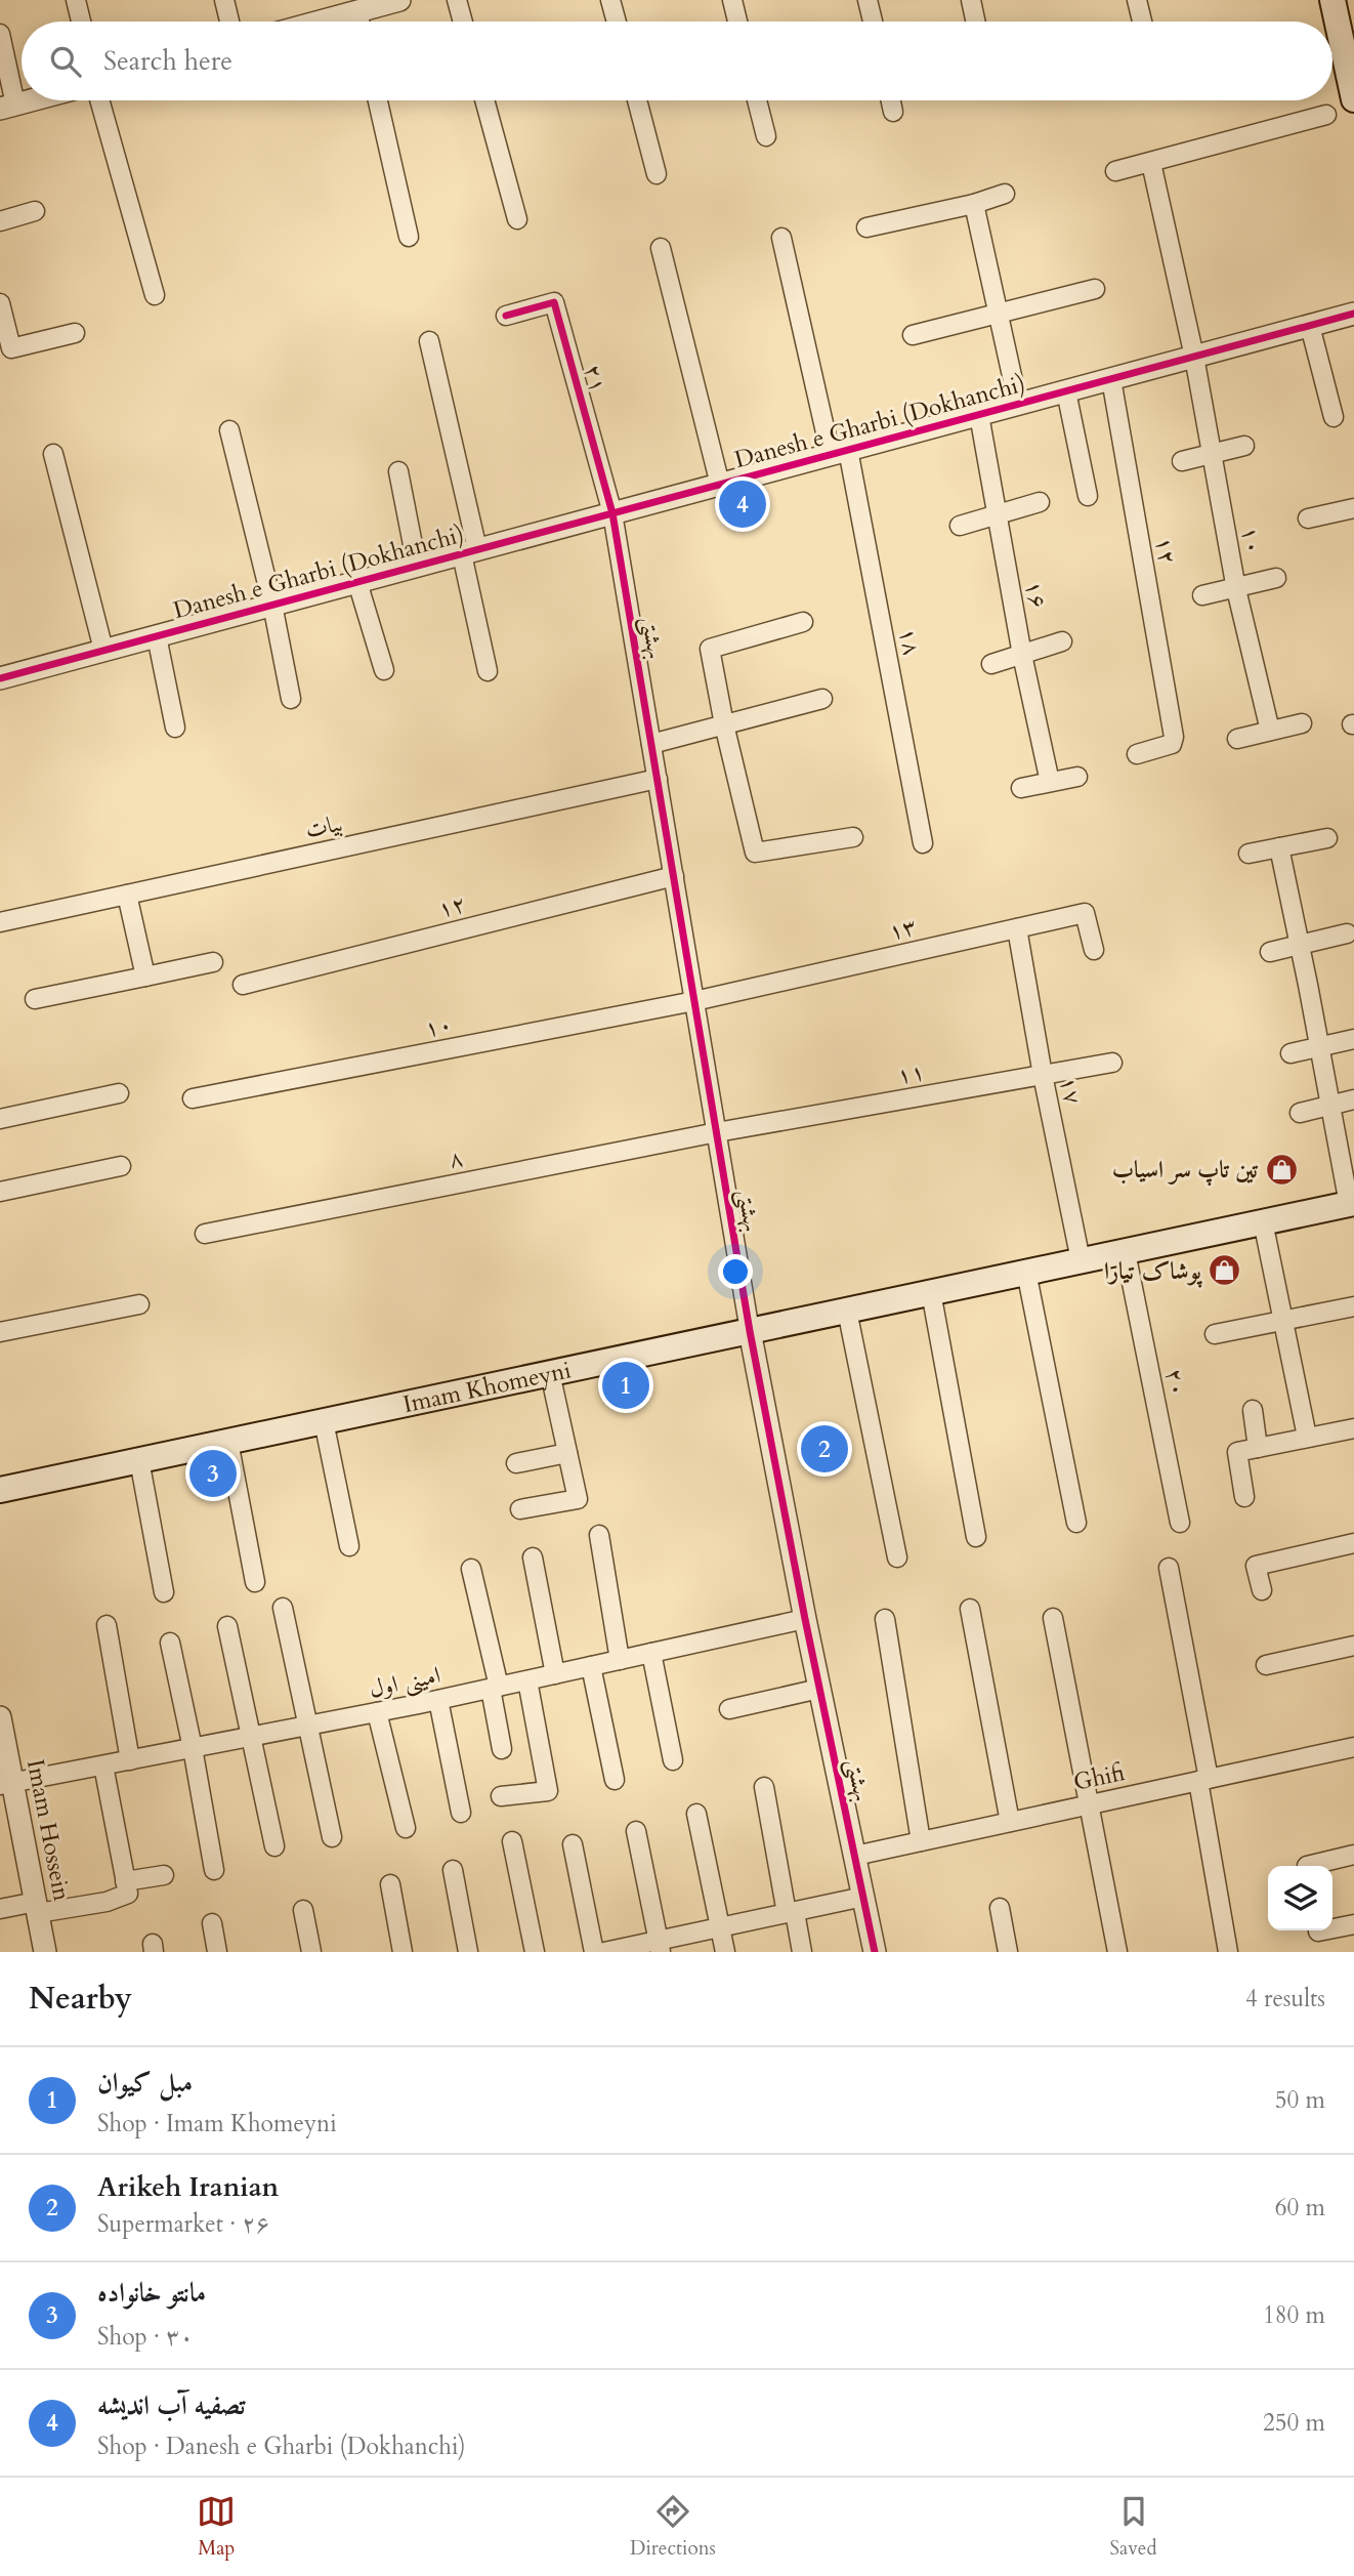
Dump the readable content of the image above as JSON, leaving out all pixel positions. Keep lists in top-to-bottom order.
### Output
{
  "streets": {
    "main road": ["Imam Khomeyni"],
    "street": [
      "۲۱",
      "Danesh e Gharbi (Dokhanchi)",
      "۱۰",
      "۱۲",
      "۱۶",
      "بهشتی",
      "۱۸",
      "بیات",
      "۱۳",
      "۱۱",
      "۱۷",
      "۸",
      "۲۰",
      "امینی اول",
      "Ghifi",
      "Imam Hossein"
    ]
  },
  "crossings": [
    ["۲۱", "Danesh e Gharbi (Dokhanchi)"],
    ["۲۱", "بهشتی"],
    ["Danesh e Gharbi (Dokhanchi)", "۱۰"],
    ["Danesh e Gharbi (Dokhanchi)", "۱۲"],
    ["Danesh e Gharbi (Dokhanchi)", "۱۶"],
    ["Danesh e Gharbi (Dokhanchi)", "بهشتی"],
    ["Danesh e Gharbi (Dokhanchi)", "۱۸"],
    ["۱۰", "بهشتی"],
    ["۱۰", "۱۳"],
    ["۱۲", "بهشتی"],
    ["بهشتی", "بیات"],
    ["بهشتی", "۱۳"],
    ["بهشتی", "۱۱"],
    ["بهشتی", "۸"],
    ["بهشتی", "Imam Khomeyni"],
    ["بهشتی", "امینی اول"],
    ["بهشتی", "Ghifi"],
    ["۱۳", "۱۷"],
    ["۱۱", "۱۷"],
    ["۱۱", "۸"],
    ["۱۷", "Imam Khomeyni"],
    ["۲۰", "Imam Khomeyni"],
    ["امینی اول", "Imam Hossein"]
  ],
  "places": {
    "shop": ["تین تاپ سر اسیاب", "پوشاک تیارا"]
  },
  "page": {
    "search": "Search here",
    "pins": [
      "4",
      "1",
      "2",
      "3"
    ],
    "heading": ["Nearby", "4 results"],
    "list": [
      {
        "mark": "1",
        "name": "مبل کیوان",
        "note": "Shop · Imam Khomeyni",
        "value": "50 m"
      },
      {
        "mark": "2",
        "name": "Arikeh Iranian",
        "note": "Supermarket · ۲۶",
        "value": "60 m"
      },
      {
        "mark": "3",
        "name": "مانتو خانواده",
        "note": "Shop · ۳۰",
        "value": "180 m"
      },
      {
        "mark": "4",
        "name": "تصفیه آب اندیشه",
        "note": "Shop · Danesh e Gharbi (Dokhanchi)",
        "value": "250 m"
      }
    ],
    "nav": ["Map", "Directions", "Saved"]
  }
}
